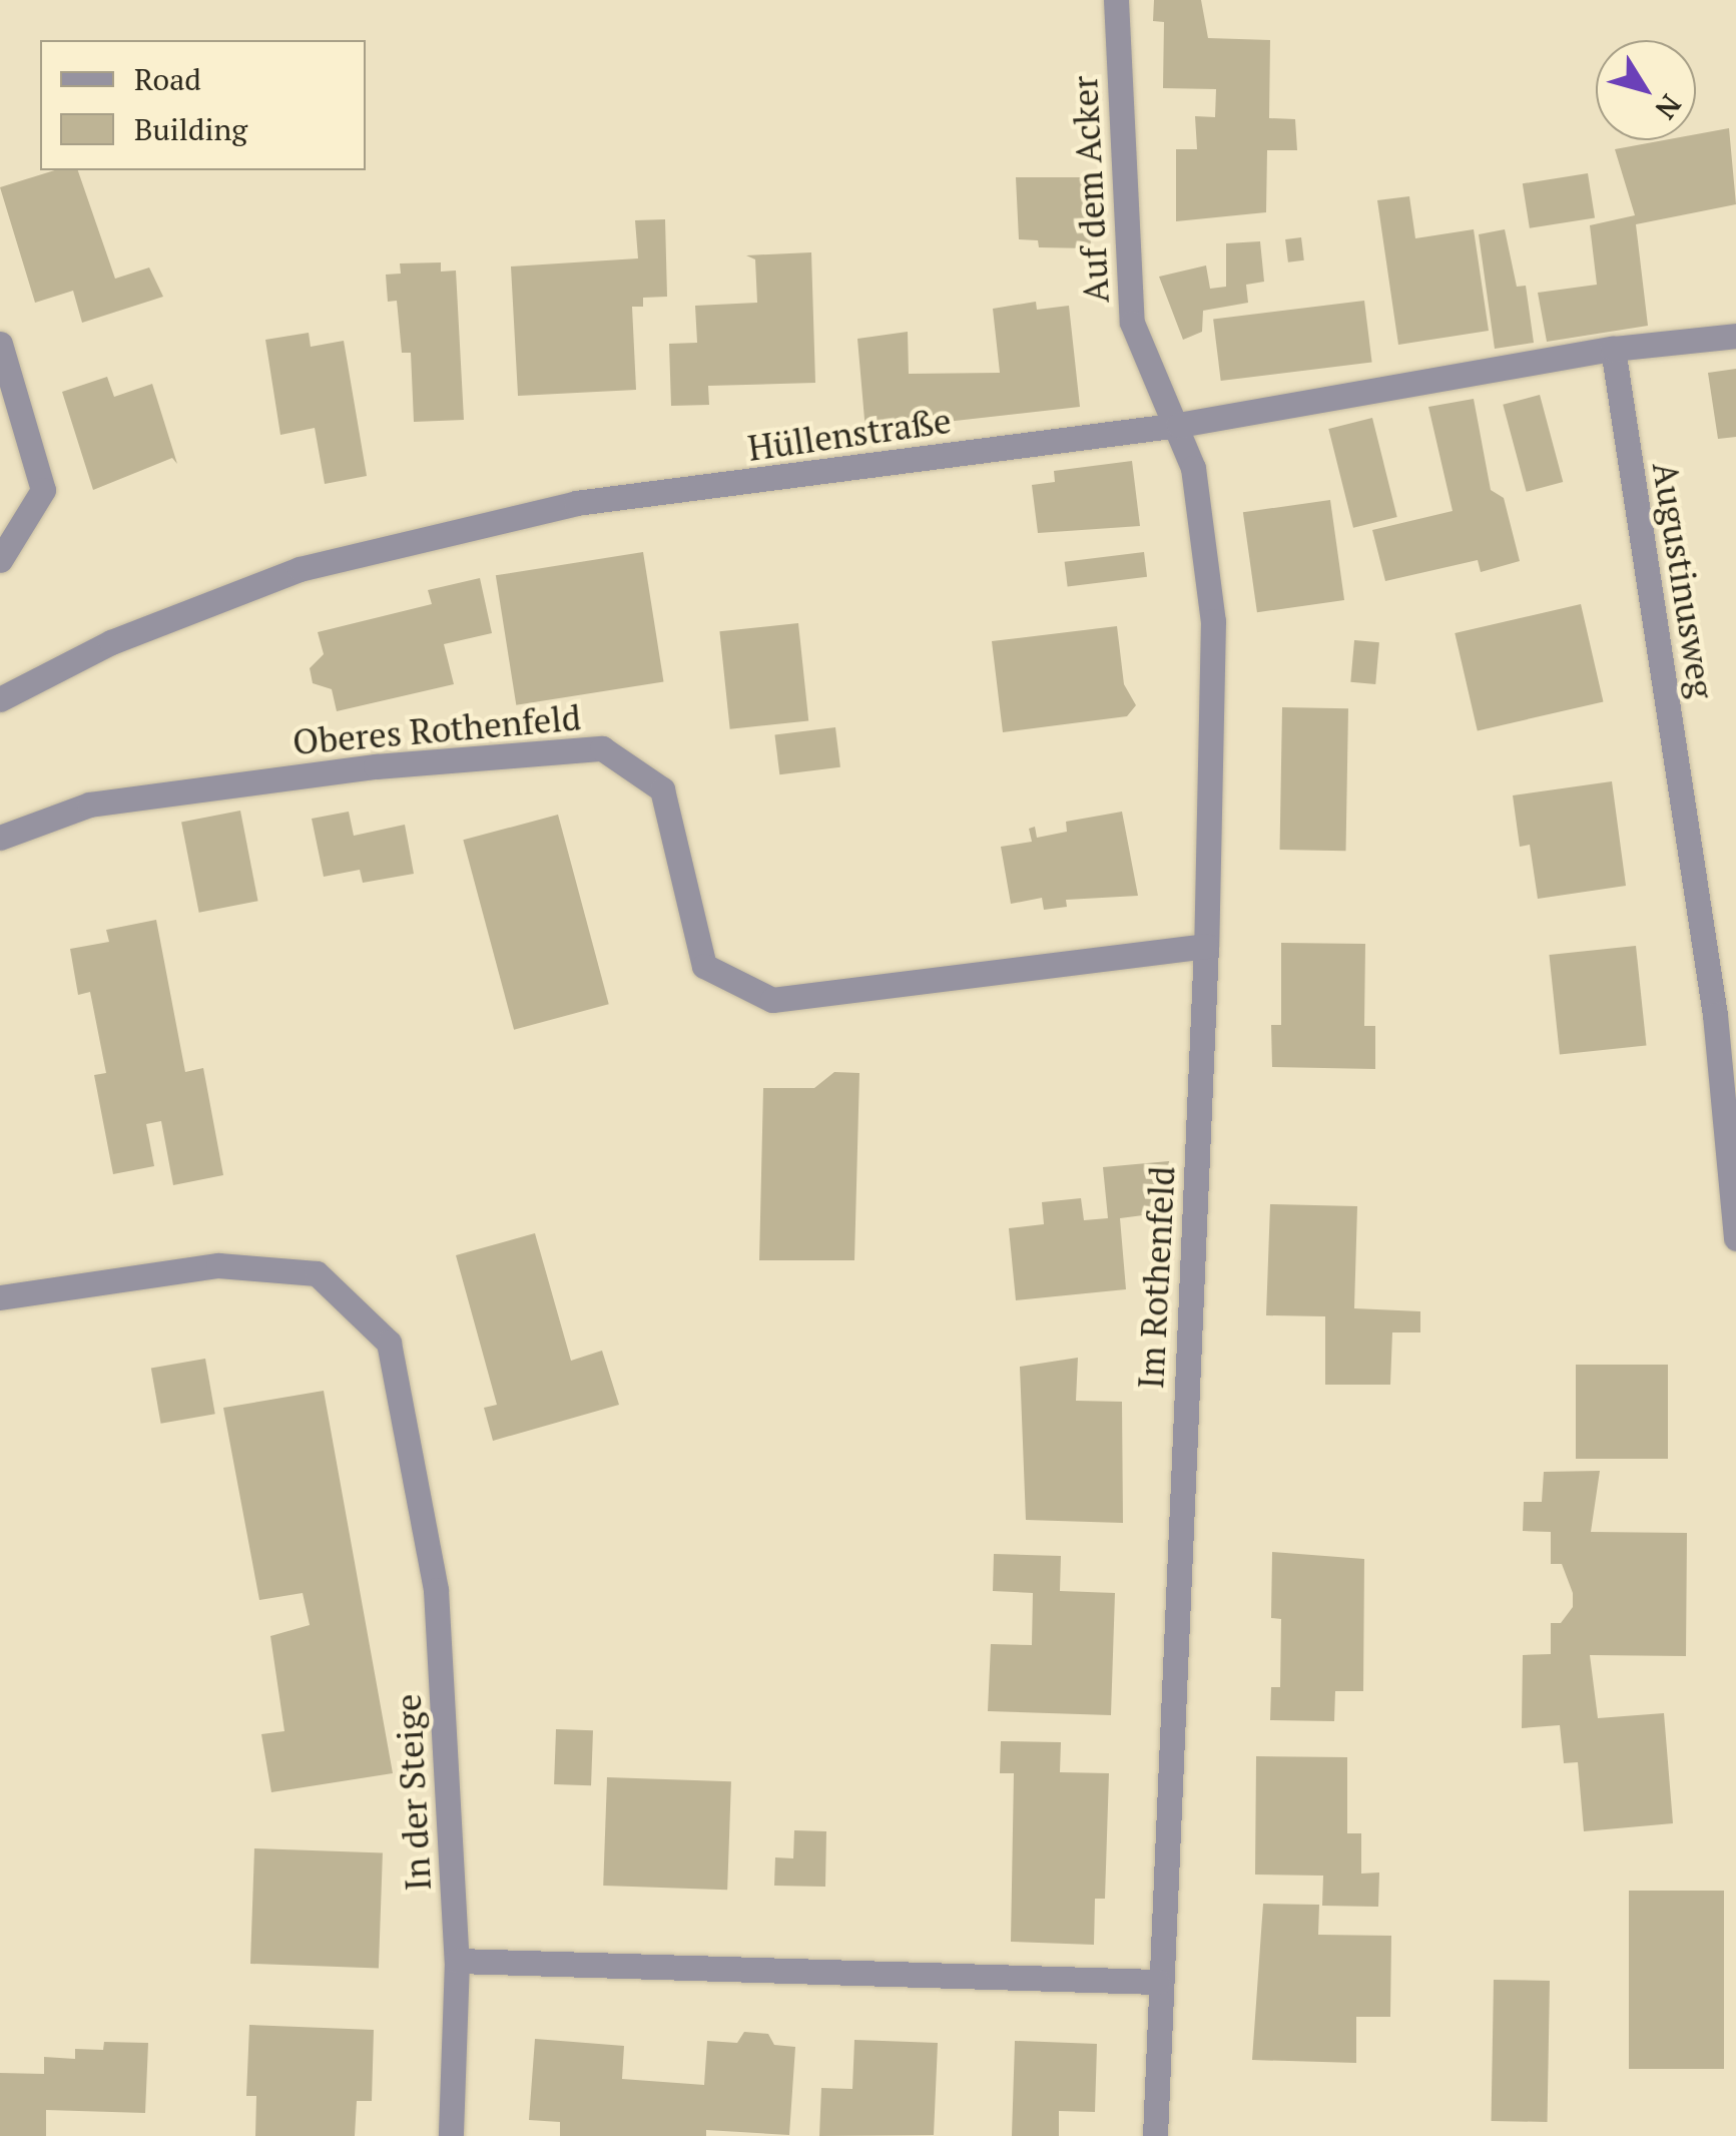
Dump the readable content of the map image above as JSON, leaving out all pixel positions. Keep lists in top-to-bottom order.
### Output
{
  "streets": {
    "street": [
      "Auf dem Acker",
      "Hüllenstraße",
      "Augustinusweg",
      "Oberes Rothenfeld",
      "Im Rothenfeld",
      "In der Steige"
    ]
  },
  "crossings": [
    ["Auf dem Acker", "Hüllenstraße"],
    ["Auf dem Acker", "Im Rothenfeld"],
    ["Hüllenstraße", "Augustinusweg"],
    ["Hüllenstraße", "Im Rothenfeld"],
    ["Oberes Rothenfeld", "Im Rothenfeld"]
  ],
  "legend": ["Road", "Building"],
  "north": "bottom right"
}
